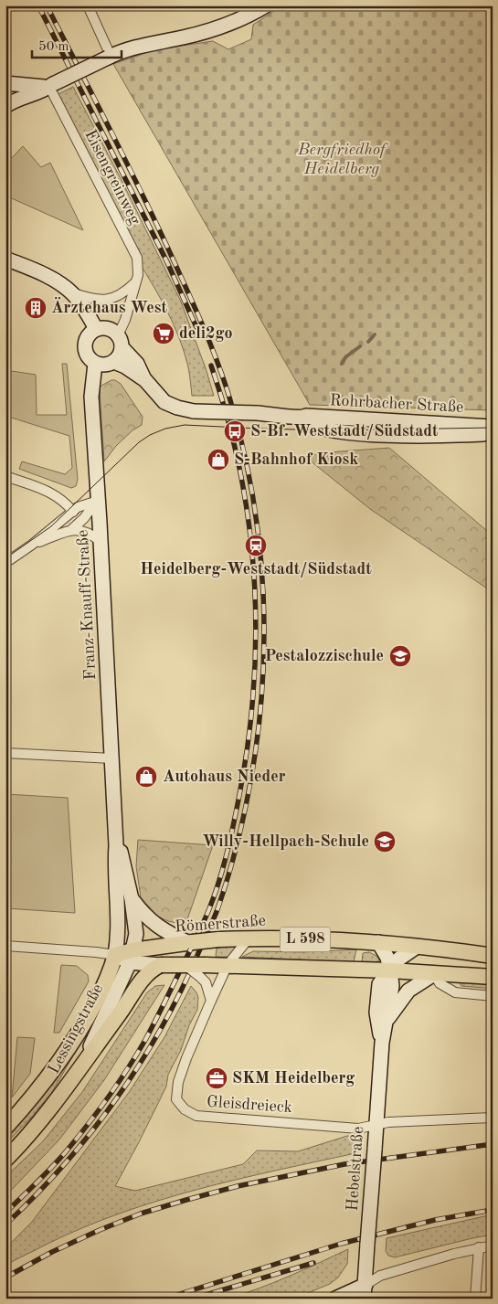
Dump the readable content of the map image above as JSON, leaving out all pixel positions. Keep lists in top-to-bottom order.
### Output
{
  "streets": {
    "main road": [
      "Rohrbacher Straße",
      "Franz-Knauff-Straße",
      "Römerstraße",
      "L 598",
      "Lessingstraße",
      "Hebelstraße"
    ],
    "street": ["Eisengreinweg", "Gleisdreieck"]
  },
  "crossings": [
    ["Eisengreinweg", "Rohrbacher Straße"],
    ["Eisengreinweg", "Franz-Knauff-Straße"],
    ["Rohrbacher Straße", "Franz-Knauff-Straße"],
    ["Franz-Knauff-Straße", "Römerstraße"],
    ["Franz-Knauff-Straße", "Lessingstraße"],
    ["Römerstraße", "Lessingstraße"],
    ["Römerstraße", "Gleisdreieck"],
    ["Römerstraße", "Hebelstraße"],
    ["Gleisdreieck", "Hebelstraße"]
  ],
  "parks": ["Bergfriedhof Heidelberg"],
  "places": {
    "building": ["Ärztehaus West"],
    "supermarket": ["deli2go"],
    "bus stop": ["S-Bf. Weststadt/Südstadt"],
    "shop": ["S-Bahnhof Kiosk", "Autohaus Nieder"],
    "station": ["Heidelberg-Weststadt/Südstadt"],
    "school or university": ["Pestalozzischule", "Willy-Hellpach-Schule"],
    "office": ["SKM Heidelberg"]
  },
  "scale_bar": "50 m"
}
